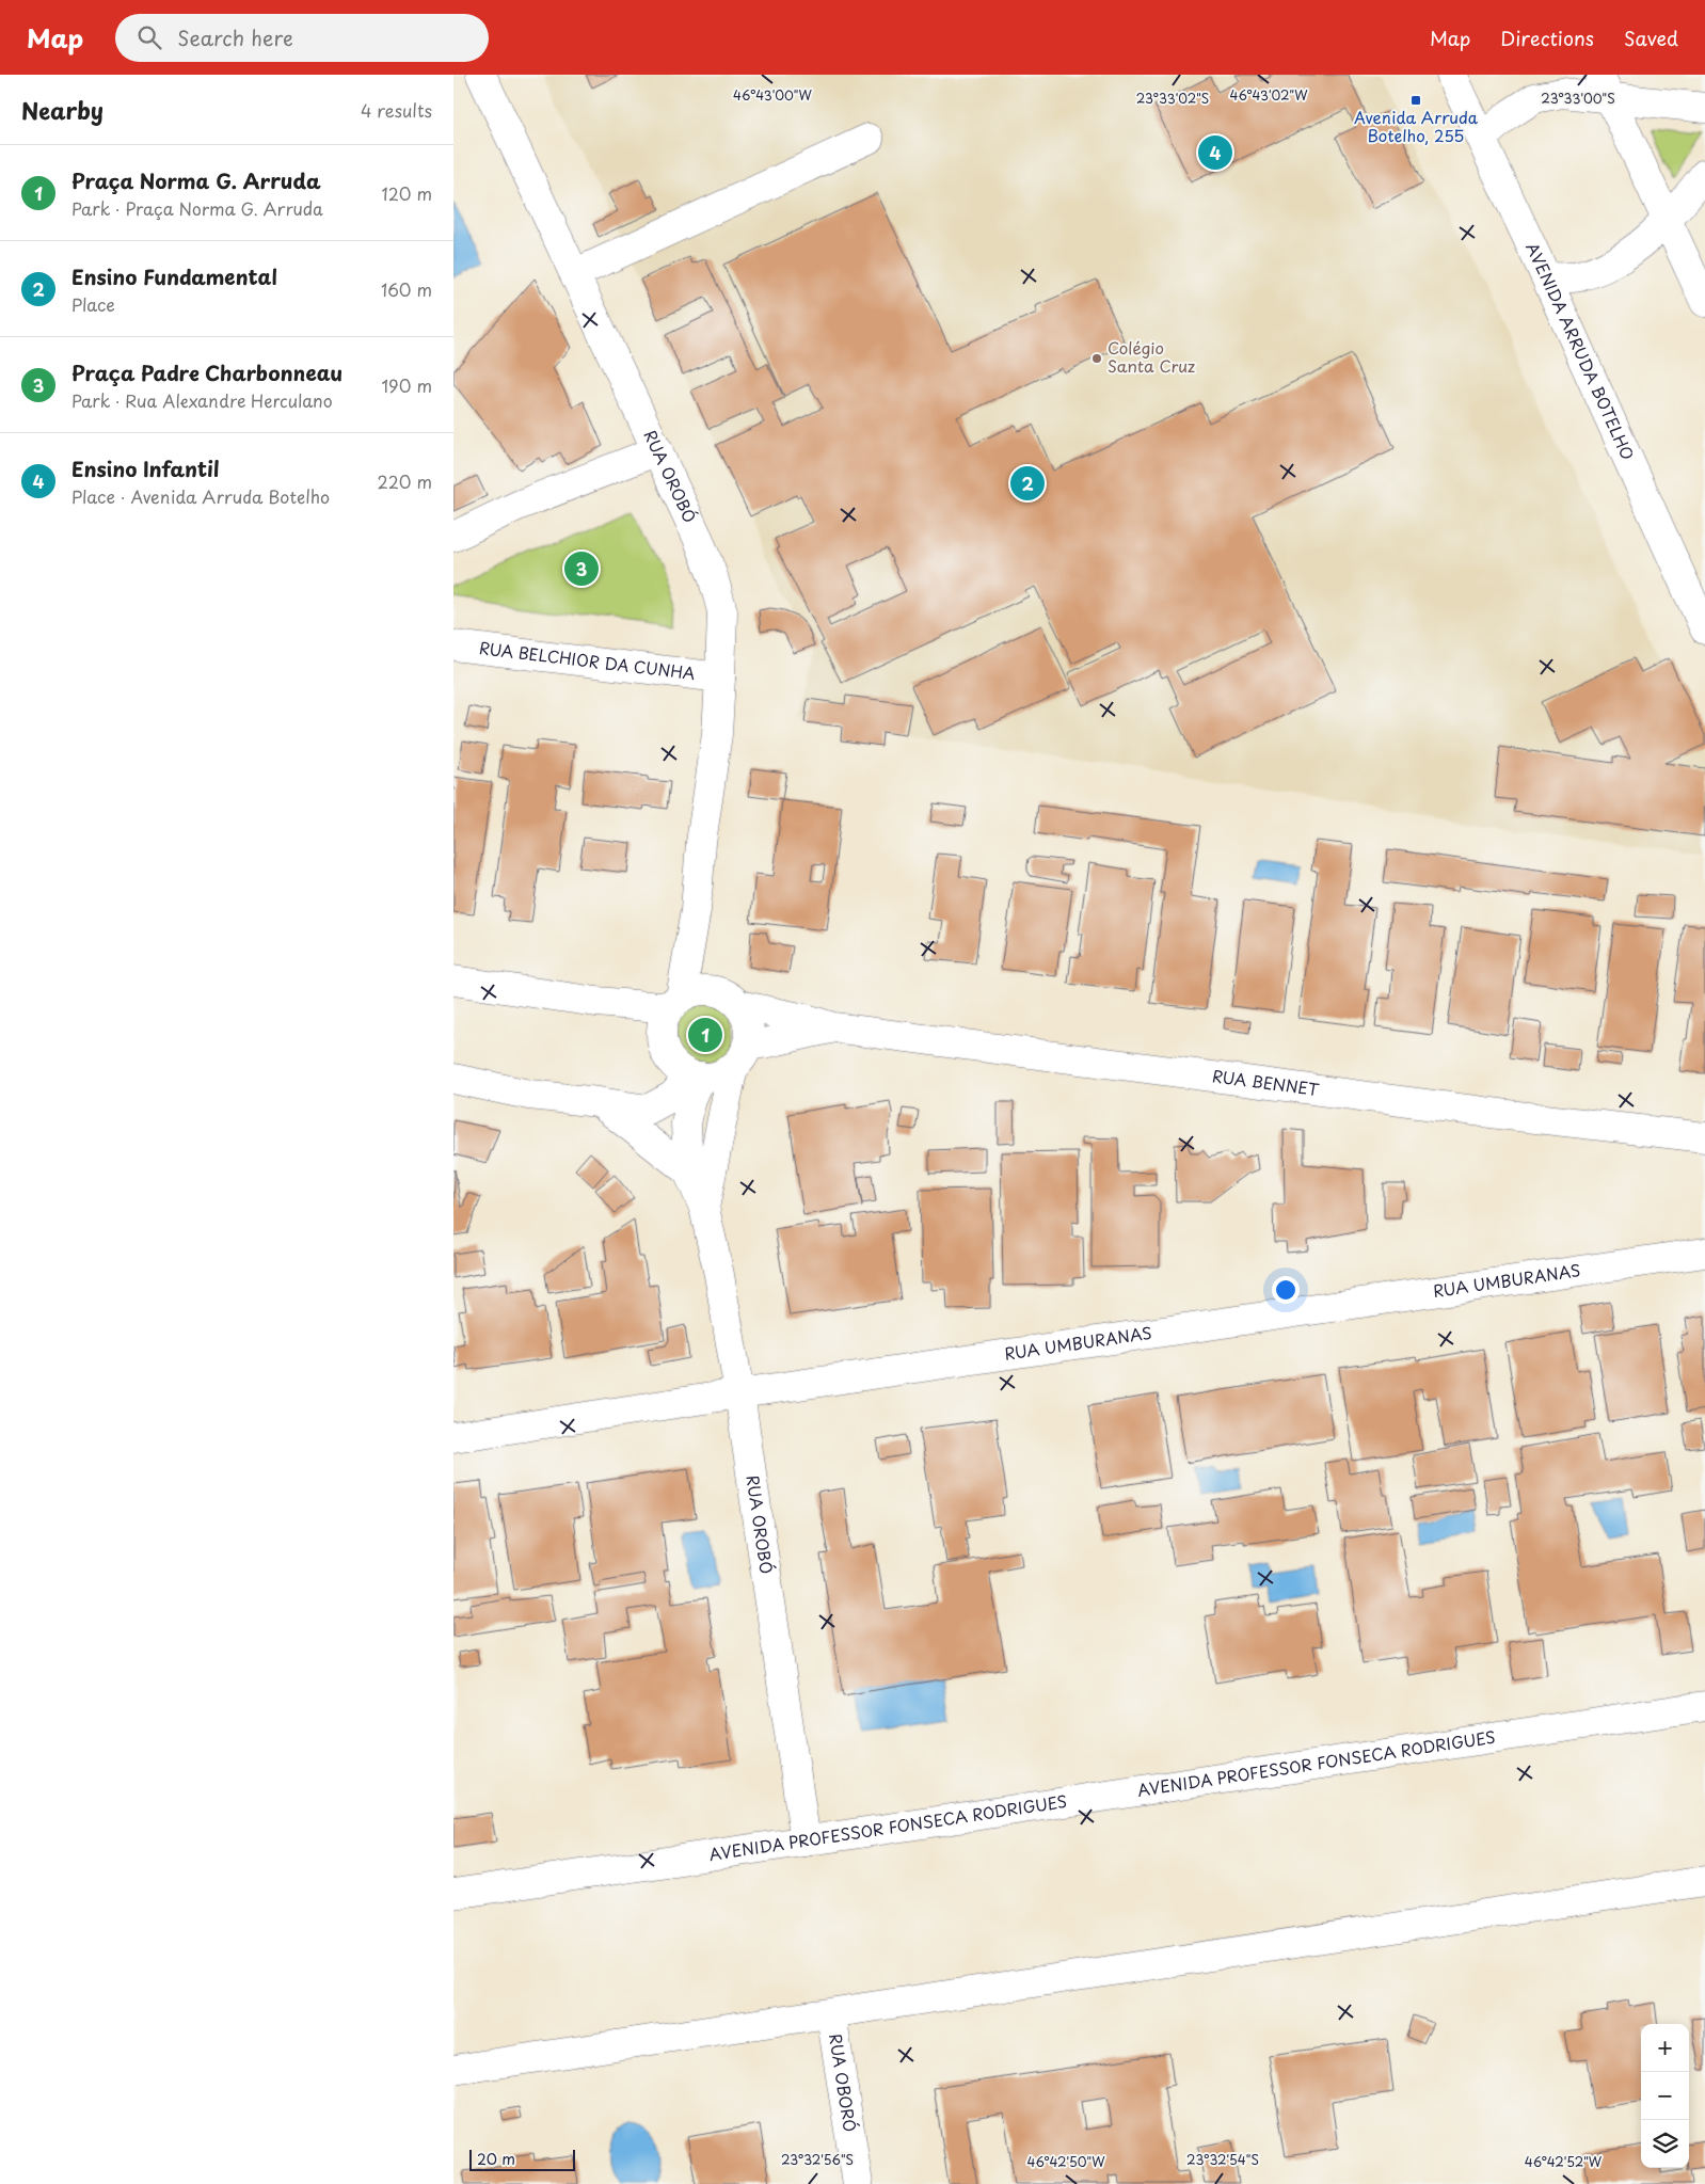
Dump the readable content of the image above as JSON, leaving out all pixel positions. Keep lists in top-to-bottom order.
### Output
{
  "streets": {
    "main road": [
      "AVENIDA ARRUDA BOTELHO",
      "RUA OROBÓ",
      "RUA BELCHIOR DA CUNHA",
      "RUA BENNET",
      "RUA UMBURANAS",
      "AVENIDA PROFESSOR FONSECA RODRIGUES",
      "RUA OBORÓ"
    ]
  },
  "crossings": [
    ["RUA OROBÓ", "RUA BELCHIOR DA CUNHA"],
    ["RUA OROBÓ", "RUA BENNET"],
    ["RUA OROBÓ", "RUA UMBURANAS"],
    ["RUA OROBÓ", "AVENIDA PROFESSOR FONSECA RODRIGUES"]
  ],
  "places": {
    "transit": ["Avenida Arruda Botelho, 255"],
    "other": ["Colégio Santa Cruz"]
  },
  "scale_bar": "20 m",
  "page": {
    "header": "Map",
    "search": "Search here",
    "nav": ["Map", "Directions", "Saved"],
    "heading": ["Nearby", "4 results"],
    "pins": [
      "4",
      "2",
      "3",
      "1"
    ],
    "list": [
      {
        "mark": "1",
        "name": "Praça Norma G. Arruda",
        "note": "Park · Praça Norma G. Arruda",
        "value": "120 m"
      },
      {
        "mark": "2",
        "name": "Ensino Fundamental",
        "note": "Place",
        "value": "160 m"
      },
      {
        "mark": "3",
        "name": "Praça Padre Charbonneau",
        "note": "Park · Rua Alexandre Herculano",
        "value": "190 m"
      },
      {
        "mark": "4",
        "name": "Ensino Infantil",
        "note": "Place · Avenida Arruda Botelho",
        "value": "220 m"
      }
    ],
    "map_buttons": ["+", "−"],
    "scale": "20 m"
  },
  "coordinates": [
    "46°43'00\"W",
    "46°43'02\"W",
    "23°33'02\"S",
    "23°33'00\"S",
    "23°32'56\"S",
    "23°32'54\"S",
    "46°42'50\"W",
    "46°42'52\"W"
  ]
}
